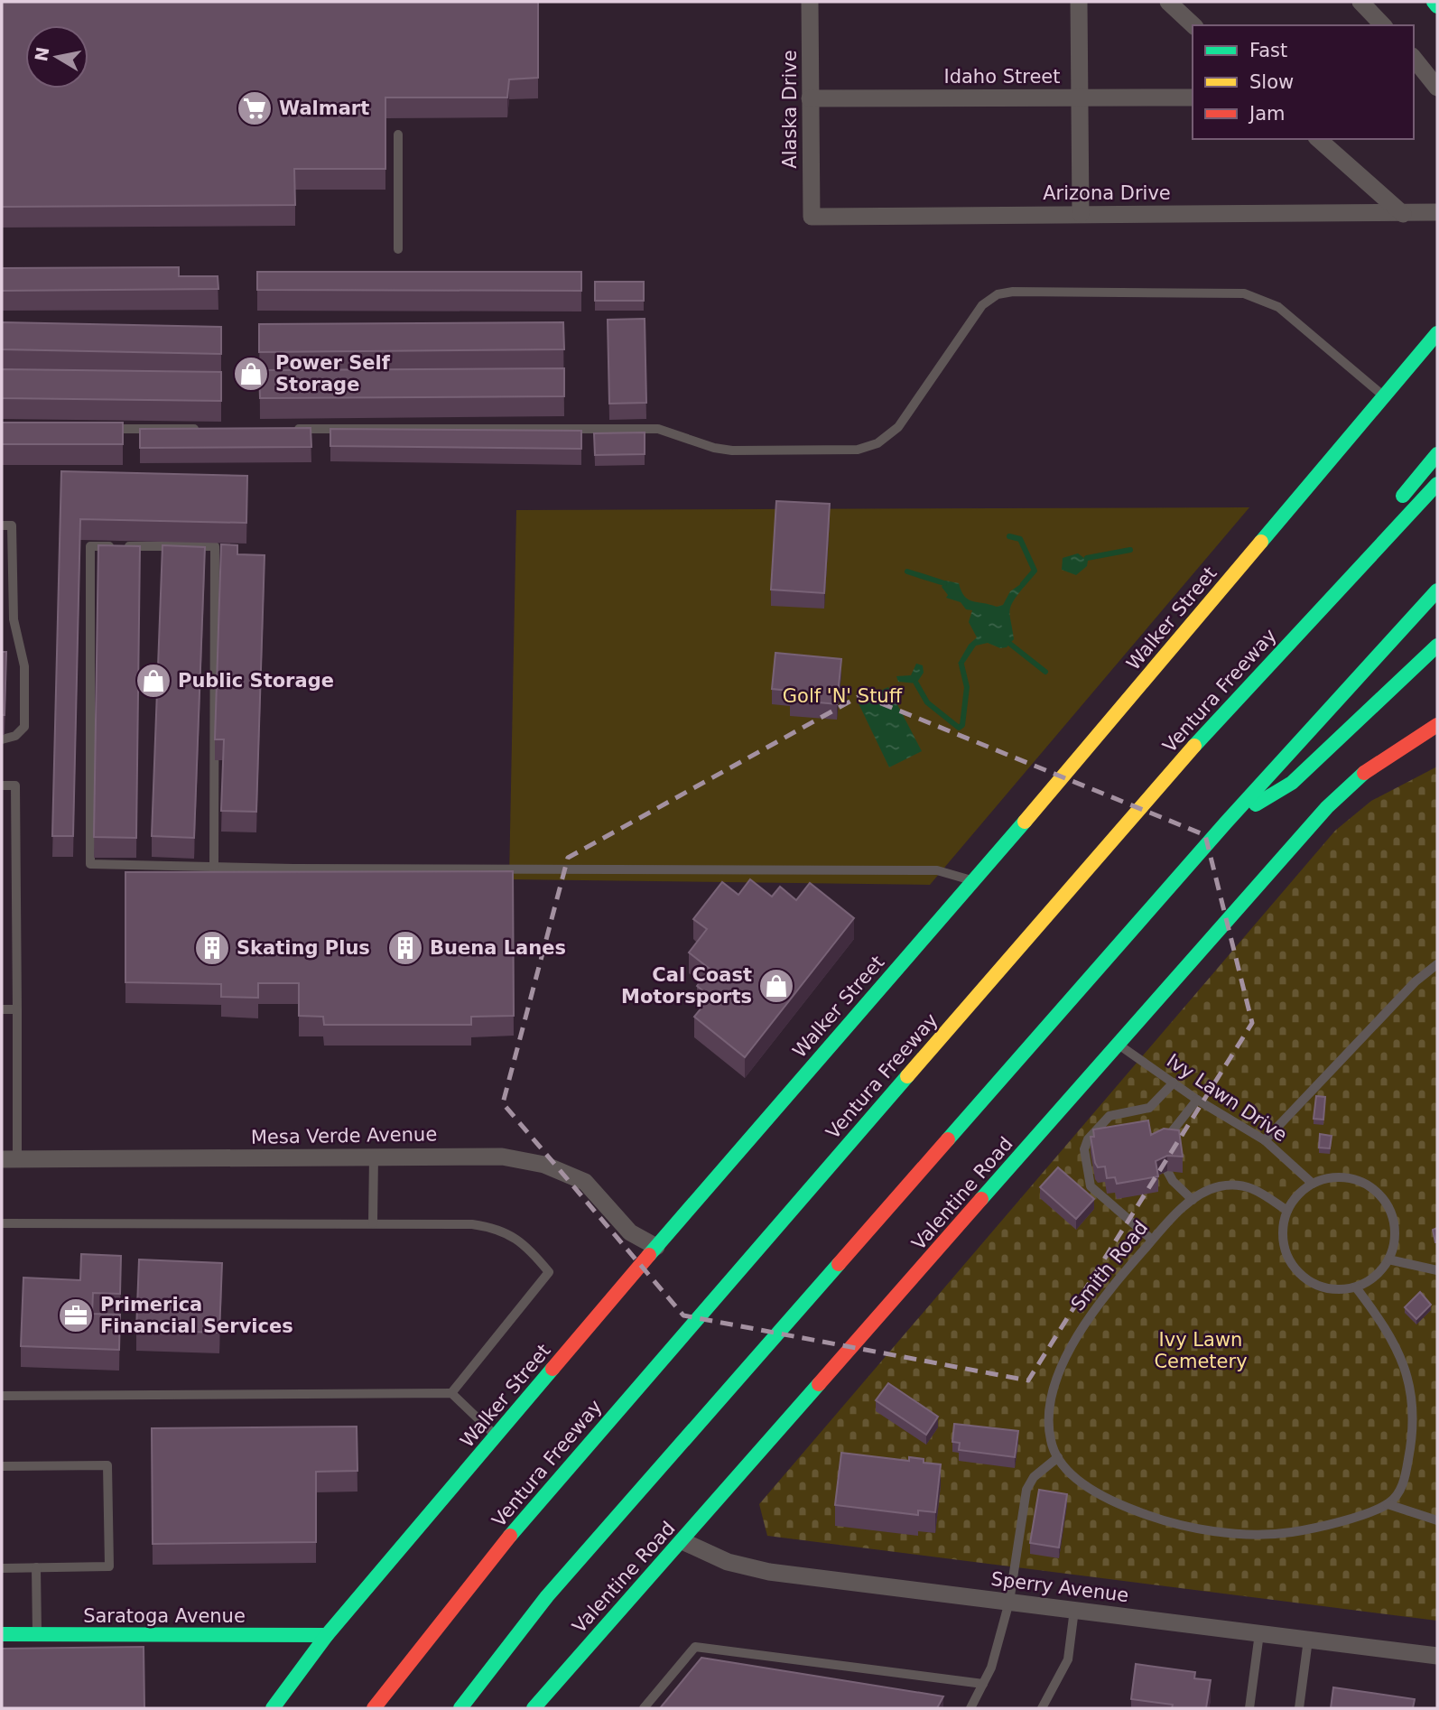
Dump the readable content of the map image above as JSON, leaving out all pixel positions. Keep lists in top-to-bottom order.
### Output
{
  "streets": {
    "main road": [
      "Walker Street",
      "Ventura Freeway",
      "Valentine Road",
      "Saratoga Avenue"
    ],
    "street": [
      "Idaho Street",
      "Alaska Drive",
      "Arizona Drive",
      "Mesa Verde Avenue",
      "Sperry Avenue"
    ],
    "lane": ["Ivy Lawn Drive", "Smith Road"]
  },
  "crossings": [
    ["Idaho Street", "Alaska Drive"],
    ["Alaska Drive", "Arizona Drive"],
    ["Walker Street", "Mesa Verde Avenue"],
    ["Walker Street", "Saratoga Avenue"],
    ["Ivy Lawn Drive", "Valentine Road"],
    ["Ivy Lawn Drive", "Smith Road"],
    ["Valentine Road", "Sperry Avenue"]
  ],
  "parks": ["Golf 'N' Stuff", "Ivy Lawn Cemetery"],
  "places": {
    "supermarket": ["Walmart"],
    "shop": ["Power Self Storage", "Public Storage", "Cal Coast Motorsports"],
    "building": ["Skating Plus", "Buena Lanes"],
    "office": ["Primerica Financial Services"]
  },
  "legend": ["Fast", "Slow", "Jam"],
  "north": "left"
}
